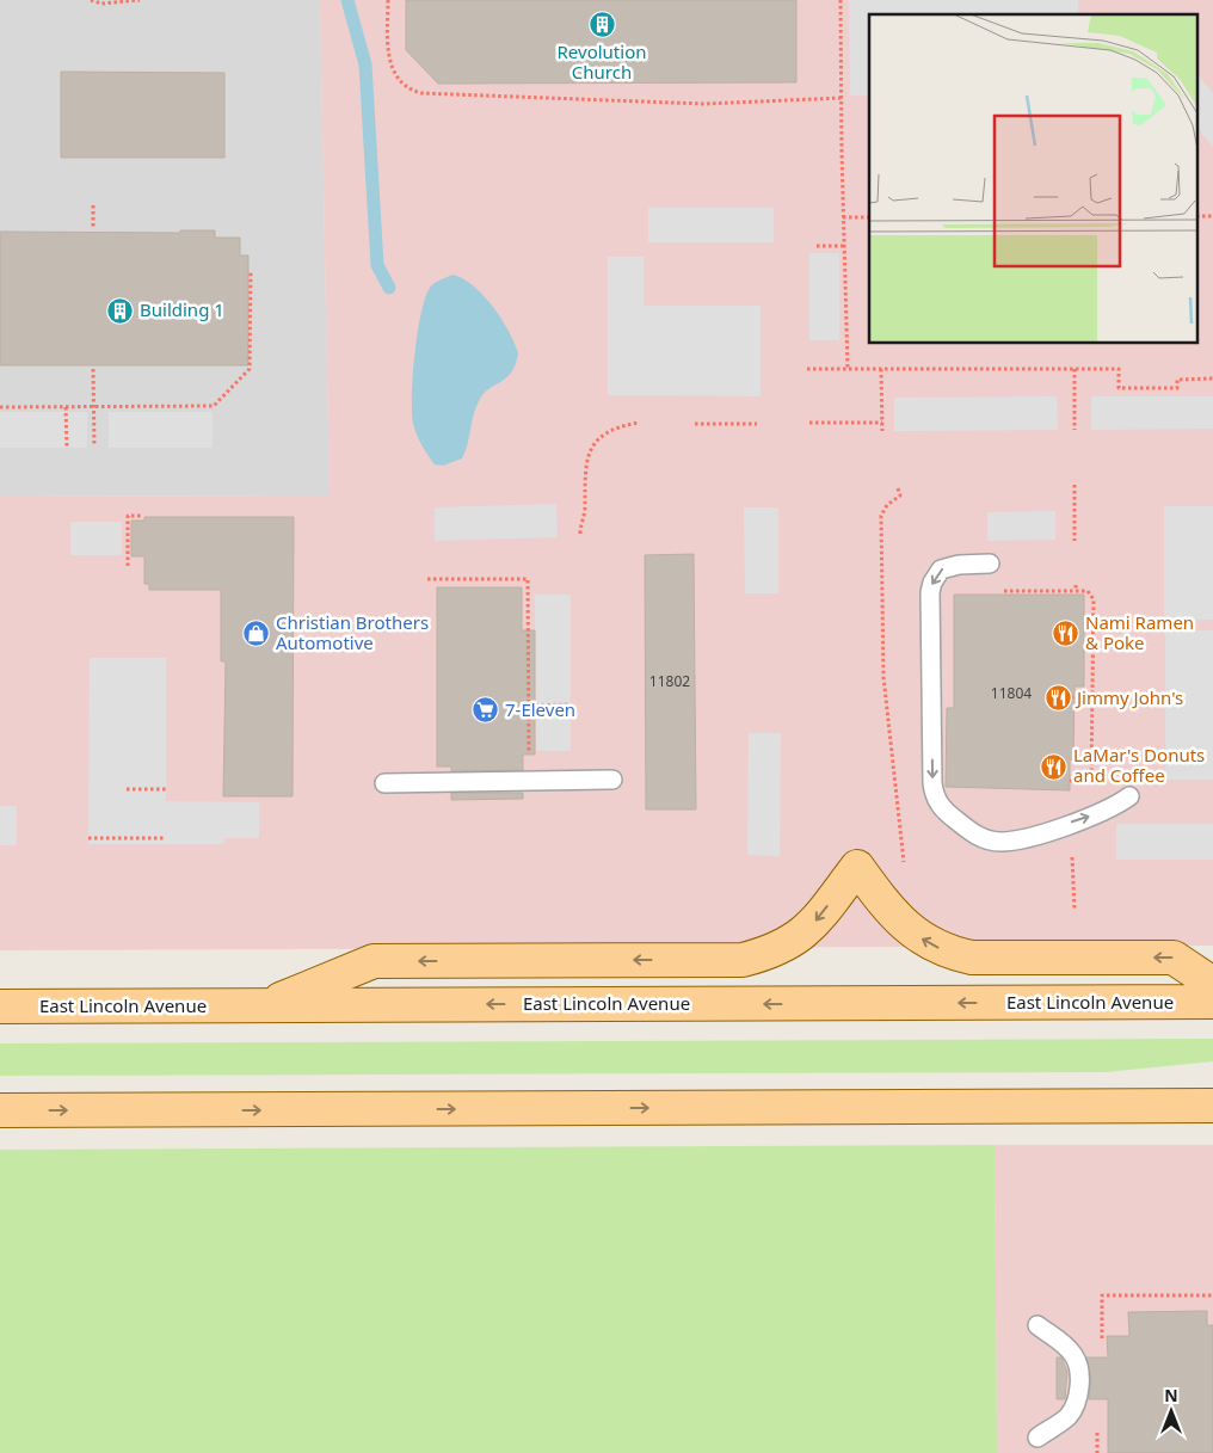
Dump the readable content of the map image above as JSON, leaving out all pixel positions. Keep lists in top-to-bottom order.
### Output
{
  "streets": {
    "main road": ["East Lincoln Avenue"]
  },
  "places": {
    "building": ["Revolution Church", "Building 1"],
    "shop": ["Christian Brothers Automotive"],
    "restaurant": ["Nami Ramen & Poke", "Jimmy John's", "LaMar's Donuts and Coffee"],
    "supermarket": ["7-Eleven"]
  },
  "house_numbers": ["11802", "11804"],
  "north": "top"
}
